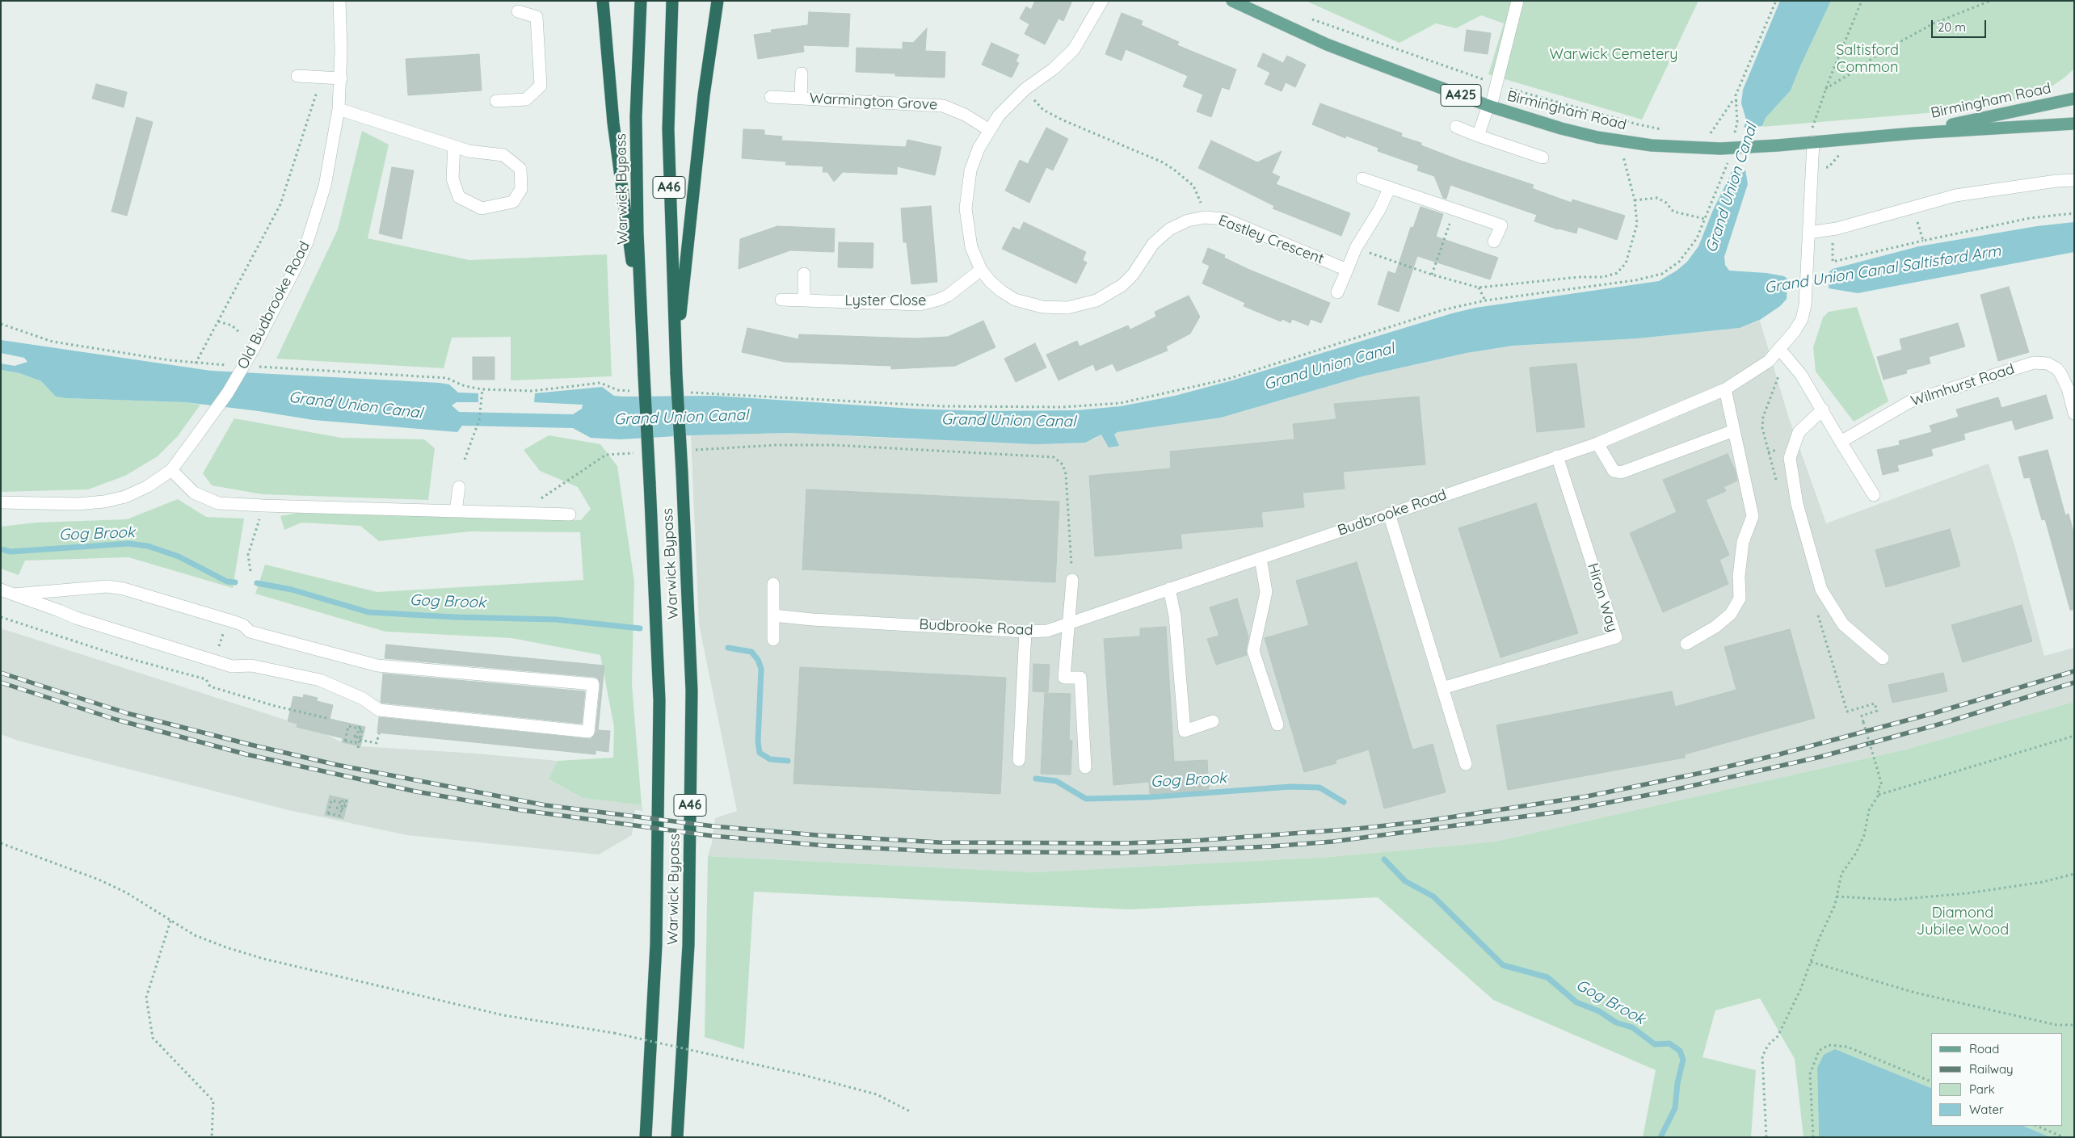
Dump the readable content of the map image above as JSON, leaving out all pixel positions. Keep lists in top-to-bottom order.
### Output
{
  "streets": {
    "highway": ["A46", "Warwick Bypass"],
    "main road": ["A425", "Birmingham Road"],
    "street": [
      "Warmington Grove",
      "Eastley Crescent",
      "Lyster Close",
      "Old Budbrooke Road",
      "Wilmhurst Road",
      "Budbrooke Road",
      "Hiron Way"
    ]
  },
  "crossings": [
    ["Birmingham Road", "Budbrooke Road"],
    ["Warmington Grove", "Eastley Crescent"],
    ["A46", "Warwick Bypass"],
    ["Eastley Crescent", "Lyster Close"],
    ["Budbrooke Road", "Hiron Way"]
  ],
  "water": ["Grand Union Canal", "Grand Union Canal Saltisford Arm", "Gog Brook"],
  "parks": ["Saltisford Common", "Warwick Cemetery", "Diamond Jubilee Wood"],
  "legend": [
    "Road",
    "Railway",
    "Park",
    "Water"
  ],
  "scale_bar": "20 m"
}
